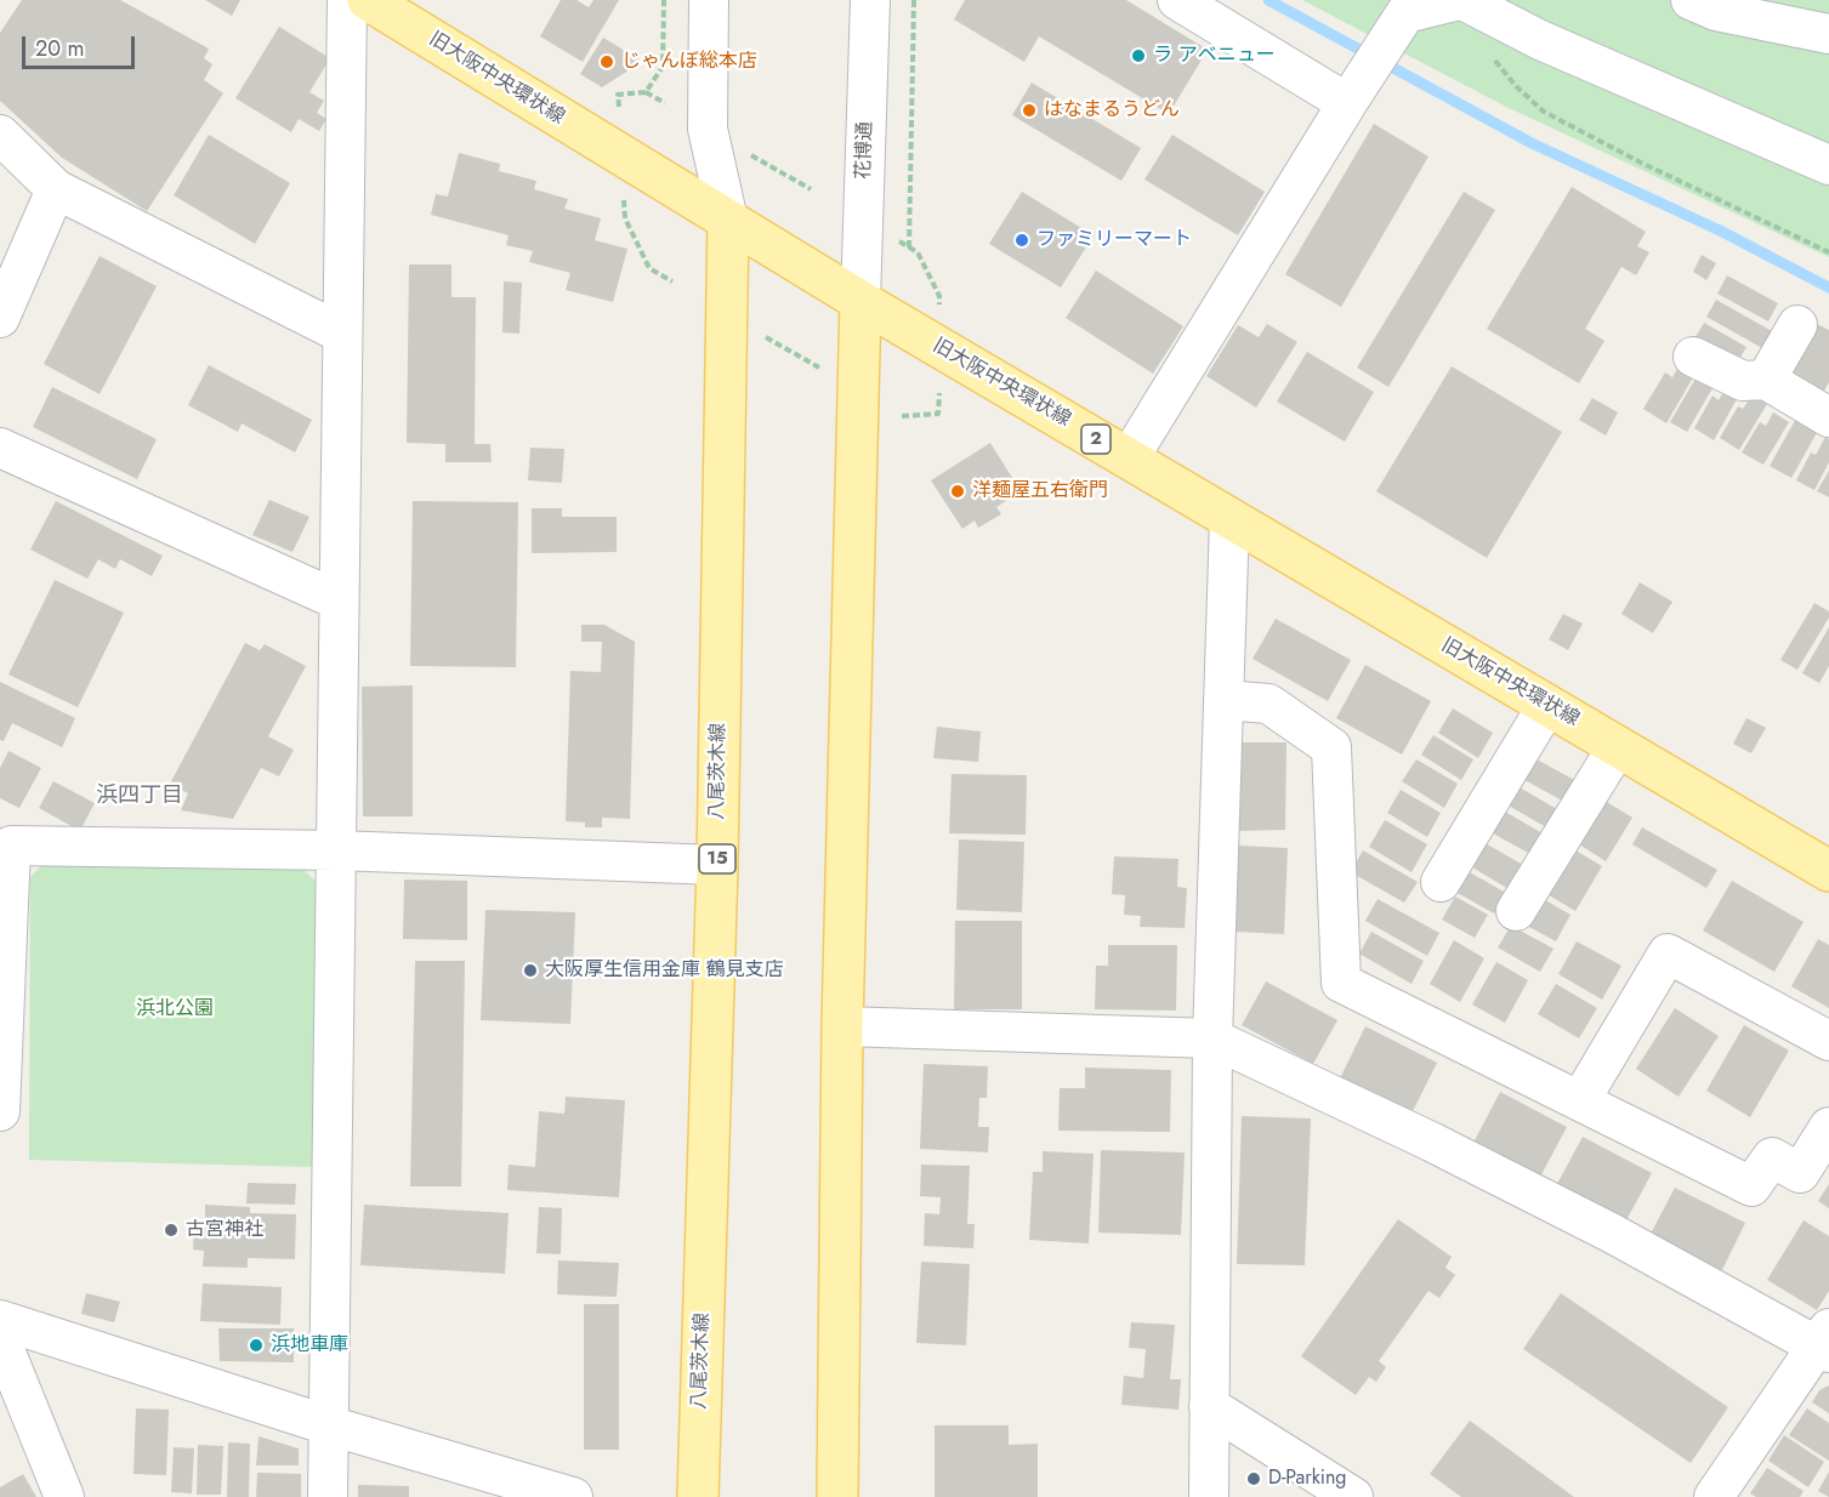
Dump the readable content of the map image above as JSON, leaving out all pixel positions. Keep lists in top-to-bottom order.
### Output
{
  "streets": {
    "main road": [
      "旧大阪中央環状線",
      "2",
      "八尾茨木線",
      "15"
    ],
    "street": ["花博通"]
  },
  "crossings": [
    ["旧大阪中央環状線", "花博通"],
    ["旧大阪中央環状線", "八尾茨木線"]
  ],
  "districts": ["浜四丁目"],
  "parks": ["浜北公園"],
  "places": [
    "ラ アベニュー",
    "じゃんぼ総本店",
    "はなまるうどん",
    "ファミリーマート",
    "洋麺屋五右衛門",
    "大阪厚生信用金庫 鶴見支店",
    "古宮神社",
    "浜地車庫",
    "D-Parking"
  ],
  "scale_bar": "20 m"
}
